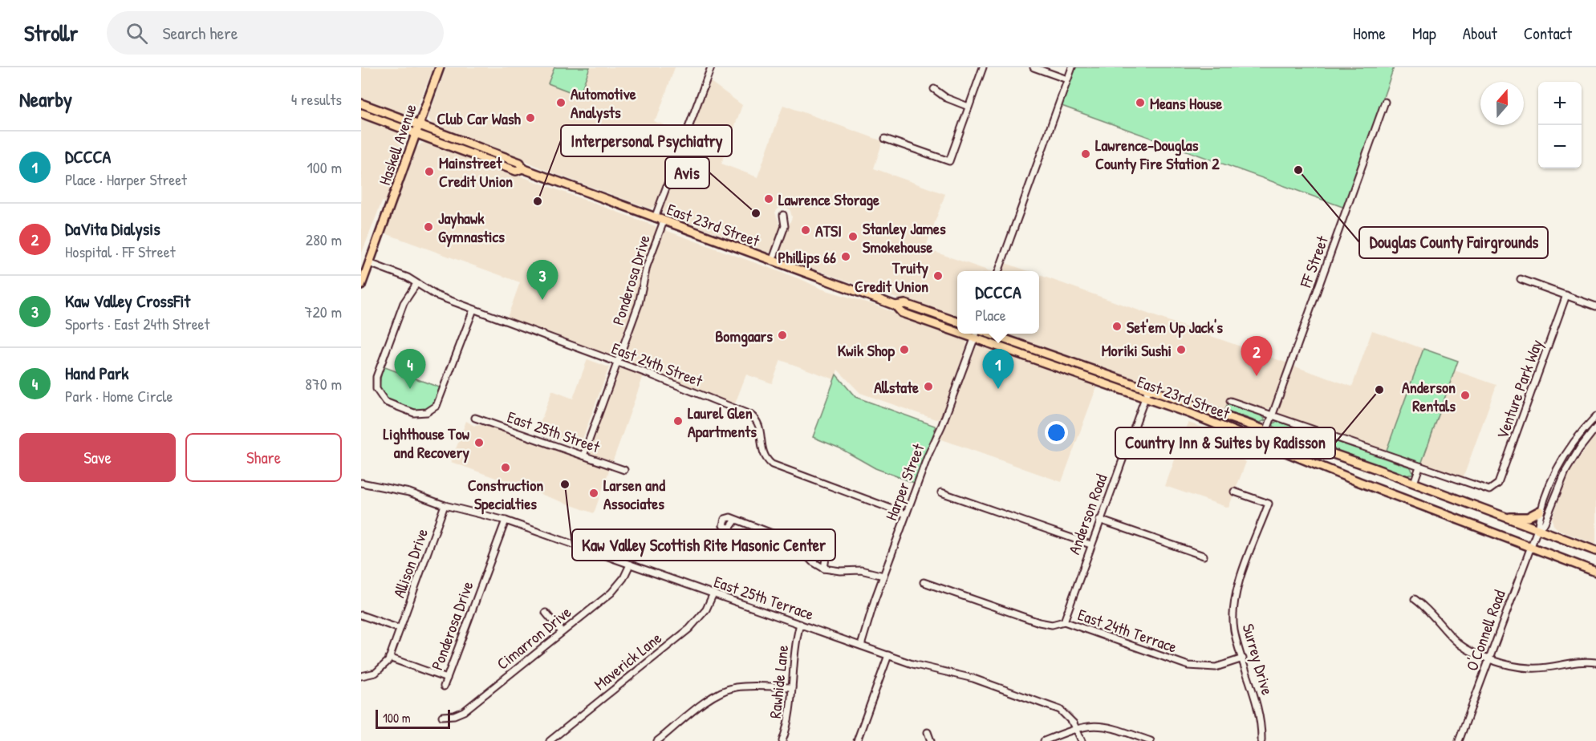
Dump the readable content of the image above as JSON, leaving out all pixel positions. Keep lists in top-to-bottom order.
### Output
{
  "streets": {
    "main road": ["Haskell Avenue", "East 23rd Street"],
    "street": [
      "FF Street",
      "Ponderosa Drive",
      "East 24th Street",
      "Venture Park Way",
      "East 25th Street",
      "Harper Street",
      "Anderson Road",
      "Allison Drive",
      "East 25th Terrace",
      "East 24th Terrace",
      "O'Connell Road",
      "Cimarron Drive",
      "Surrey Drive",
      "Maverick Lane",
      "Rawhide Lane"
    ]
  },
  "crossings": [
    ["Haskell Avenue", "East 23rd Street"],
    ["Haskell Avenue", "East 24th Street"],
    ["East 23rd Street", "FF Street"],
    ["East 23rd Street", "Ponderosa Drive"],
    ["East 23rd Street", "Harper Street"],
    ["East 23rd Street", "Anderson Road"],
    ["East 23rd Street", "O'Connell Road"],
    ["Ponderosa Drive", "East 24th Street"],
    ["Ponderosa Drive", "East 25th Street"],
    ["Ponderosa Drive", "East 25th Terrace"],
    ["East 24th Street", "Harper Street"],
    ["Harper Street", "East 25th Terrace"],
    ["Anderson Road", "East 24th Terrace"],
    ["Allison Drive", "East 25th Terrace"],
    ["East 25th Terrace", "Cimarron Drive"],
    ["East 25th Terrace", "Maverick Lane"],
    ["East 25th Terrace", "Rawhide Lane"],
    ["East 24th Terrace", "Surrey Drive"]
  ],
  "places": [
    "Automotive Analysts",
    "Means House",
    "Club Car Wash",
    "Lawrence-Douglas County Fire Station 2",
    "Douglas County Fairgrounds",
    "Mainstreet Credit Union",
    "Lawrence Storage",
    "Interpersonal Psychiatry",
    "Avis",
    "Jayhawk Gymnastics",
    "ATSI",
    "Stanley James Smokehouse",
    "Phillips 66",
    "Truity Credit Union",
    "Set'em Up Jack's",
    "Bomgaars",
    "Kwik Shop",
    "Moriki Sushi",
    "Allstate",
    "Country Inn & Suites by Radisson",
    "Anderson Rentals",
    "Laurel Glen Apartments",
    "Lighthouse Tow and Recovery",
    "Construction Specialties",
    "Kaw Valley Scottish Rite Masonic Center",
    "Larsen and Associates"
  ],
  "scale_bar": "100 m",
  "north": "top",
  "page": {
    "header": "Strollr",
    "search": "Search here",
    "nav": [
      "Home",
      "Map",
      "About",
      "Contact"
    ],
    "heading": ["Nearby", "4 results"],
    "map_buttons": ["+", "−"],
    "list": [
      {
        "mark": "1",
        "name": "DCCCA",
        "note": "Place · Harper Street",
        "value": "100 m"
      },
      {
        "mark": "2",
        "name": "DaVita Dialysis",
        "note": "Hospital · FF Street",
        "value": "280 m"
      },
      {
        "mark": "3",
        "name": "Kaw Valley CrossFit",
        "note": "Sports · East 24th Street",
        "value": "720 m"
      },
      {
        "mark": "4",
        "name": "Hand Park",
        "note": "Park · Home Circle",
        "value": "870 m"
      }
    ],
    "pins": [
      "3",
      "2",
      "1",
      "4"
    ],
    "popup": ["DCCCA", "Place"],
    "buttons": ["Save", "Share"],
    "scale": "100 m"
  }
}
